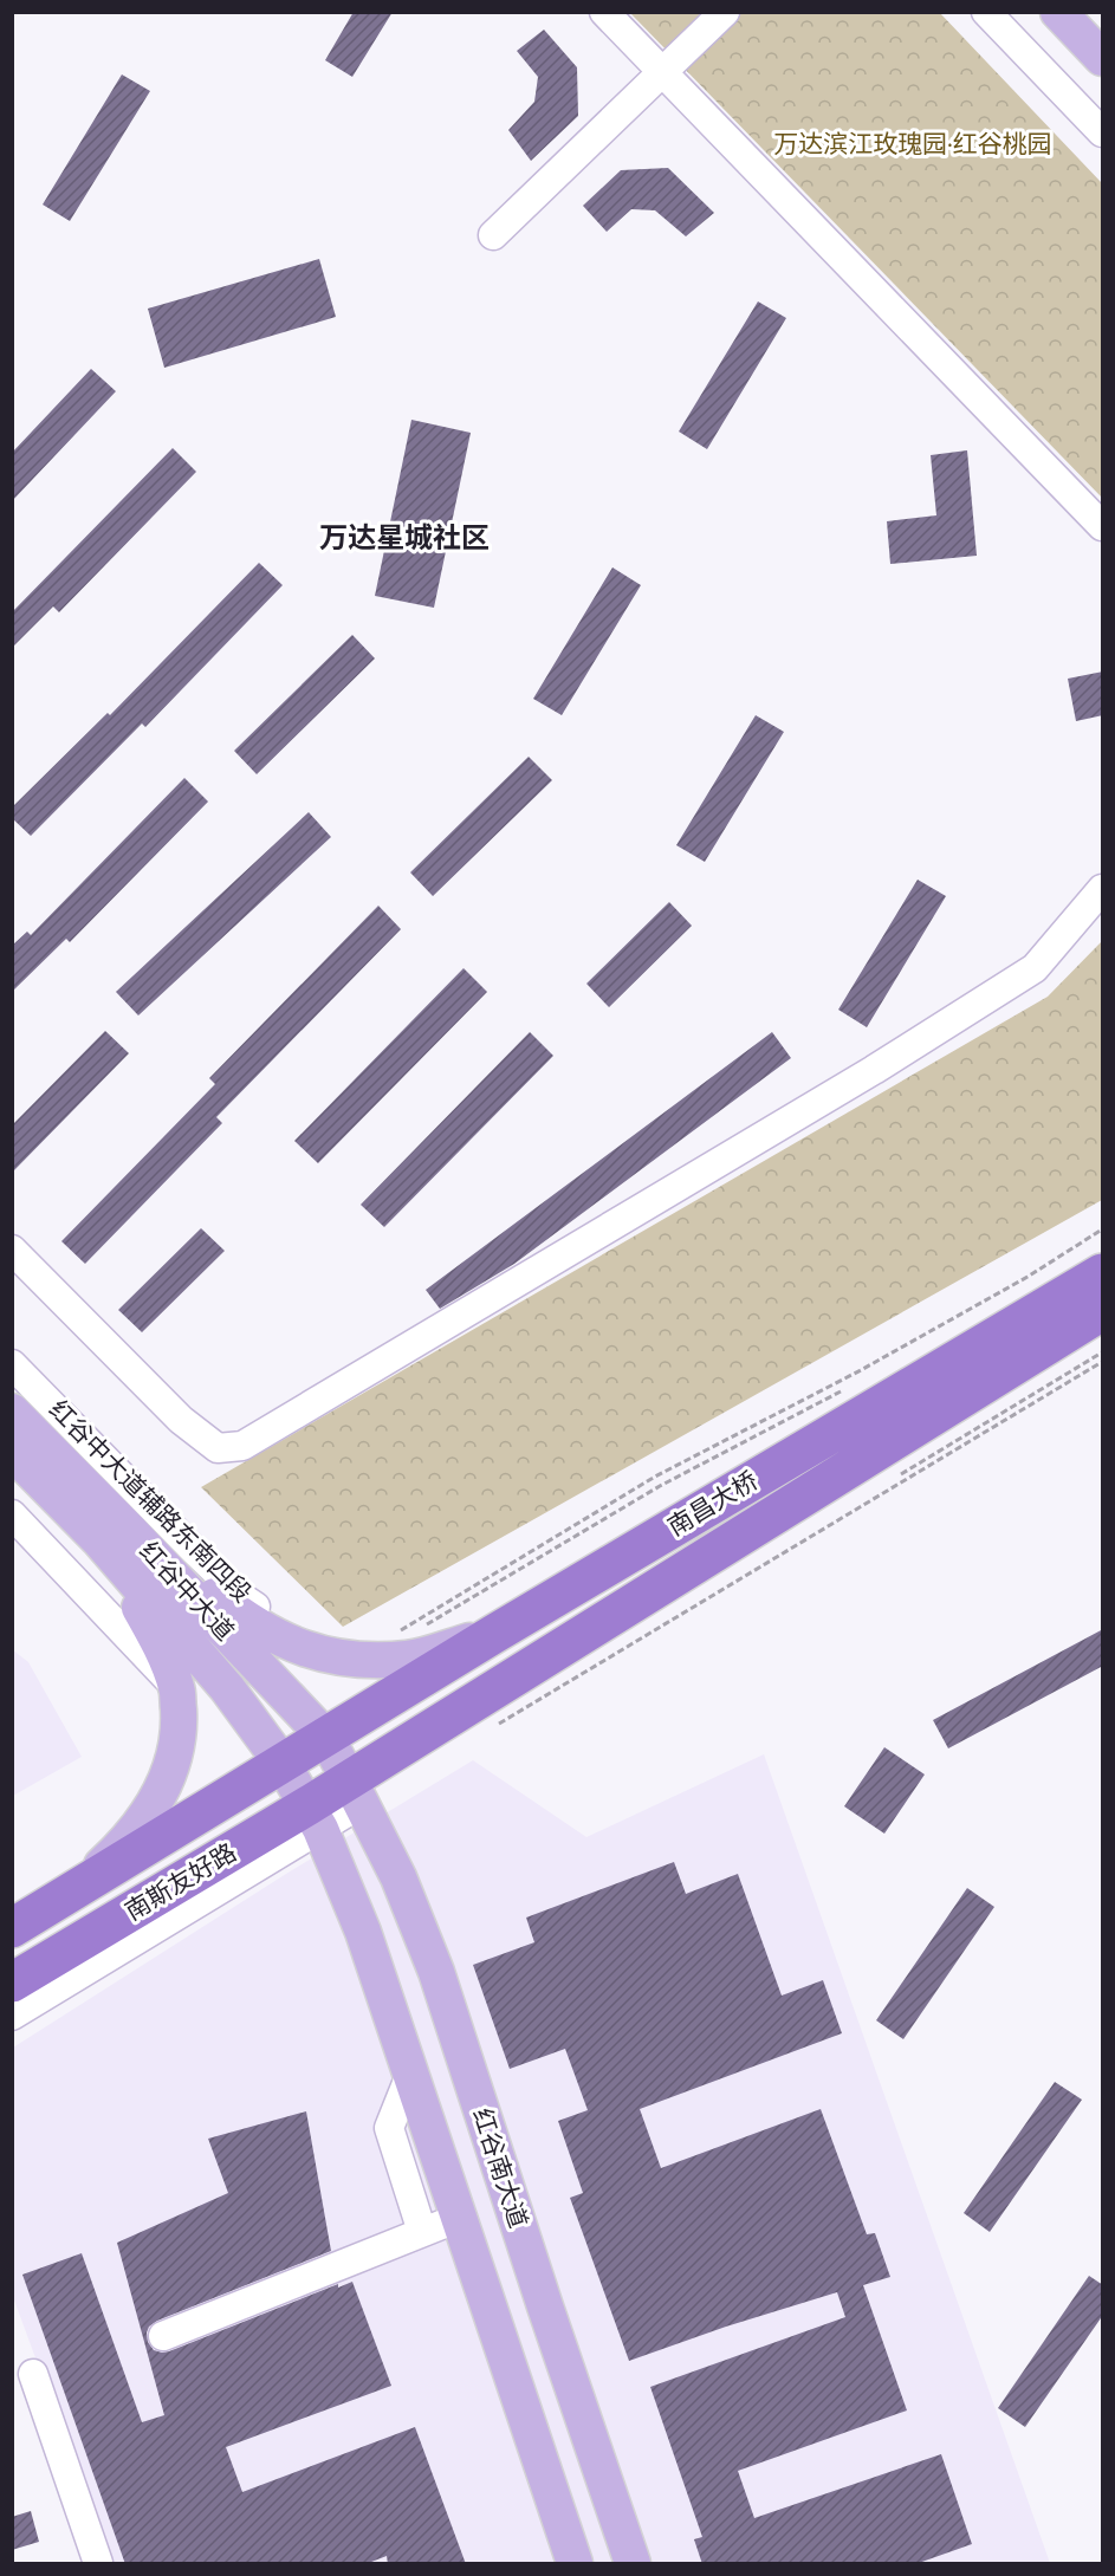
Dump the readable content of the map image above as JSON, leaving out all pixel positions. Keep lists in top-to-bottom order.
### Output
{
  "streets": {
    "highway": ["南昌大桥", "南斯友好路"],
    "main road": ["红谷中大道", "红谷南大道"],
    "street": ["红谷中大道辅路东南四段"]
  },
  "crossings": [
    ["南昌大桥", "红谷中大道"],
    ["南昌大桥", "南斯友好路"],
    ["南昌大桥", "红谷南大道"],
    ["红谷中大道", "南斯友好路"],
    ["红谷中大道", "红谷南大道"],
    ["南斯友好路", "红谷南大道"]
  ],
  "districts": ["万达星城社区"],
  "parks": ["万达滨江玫瑰园·红谷桃园"]
}
